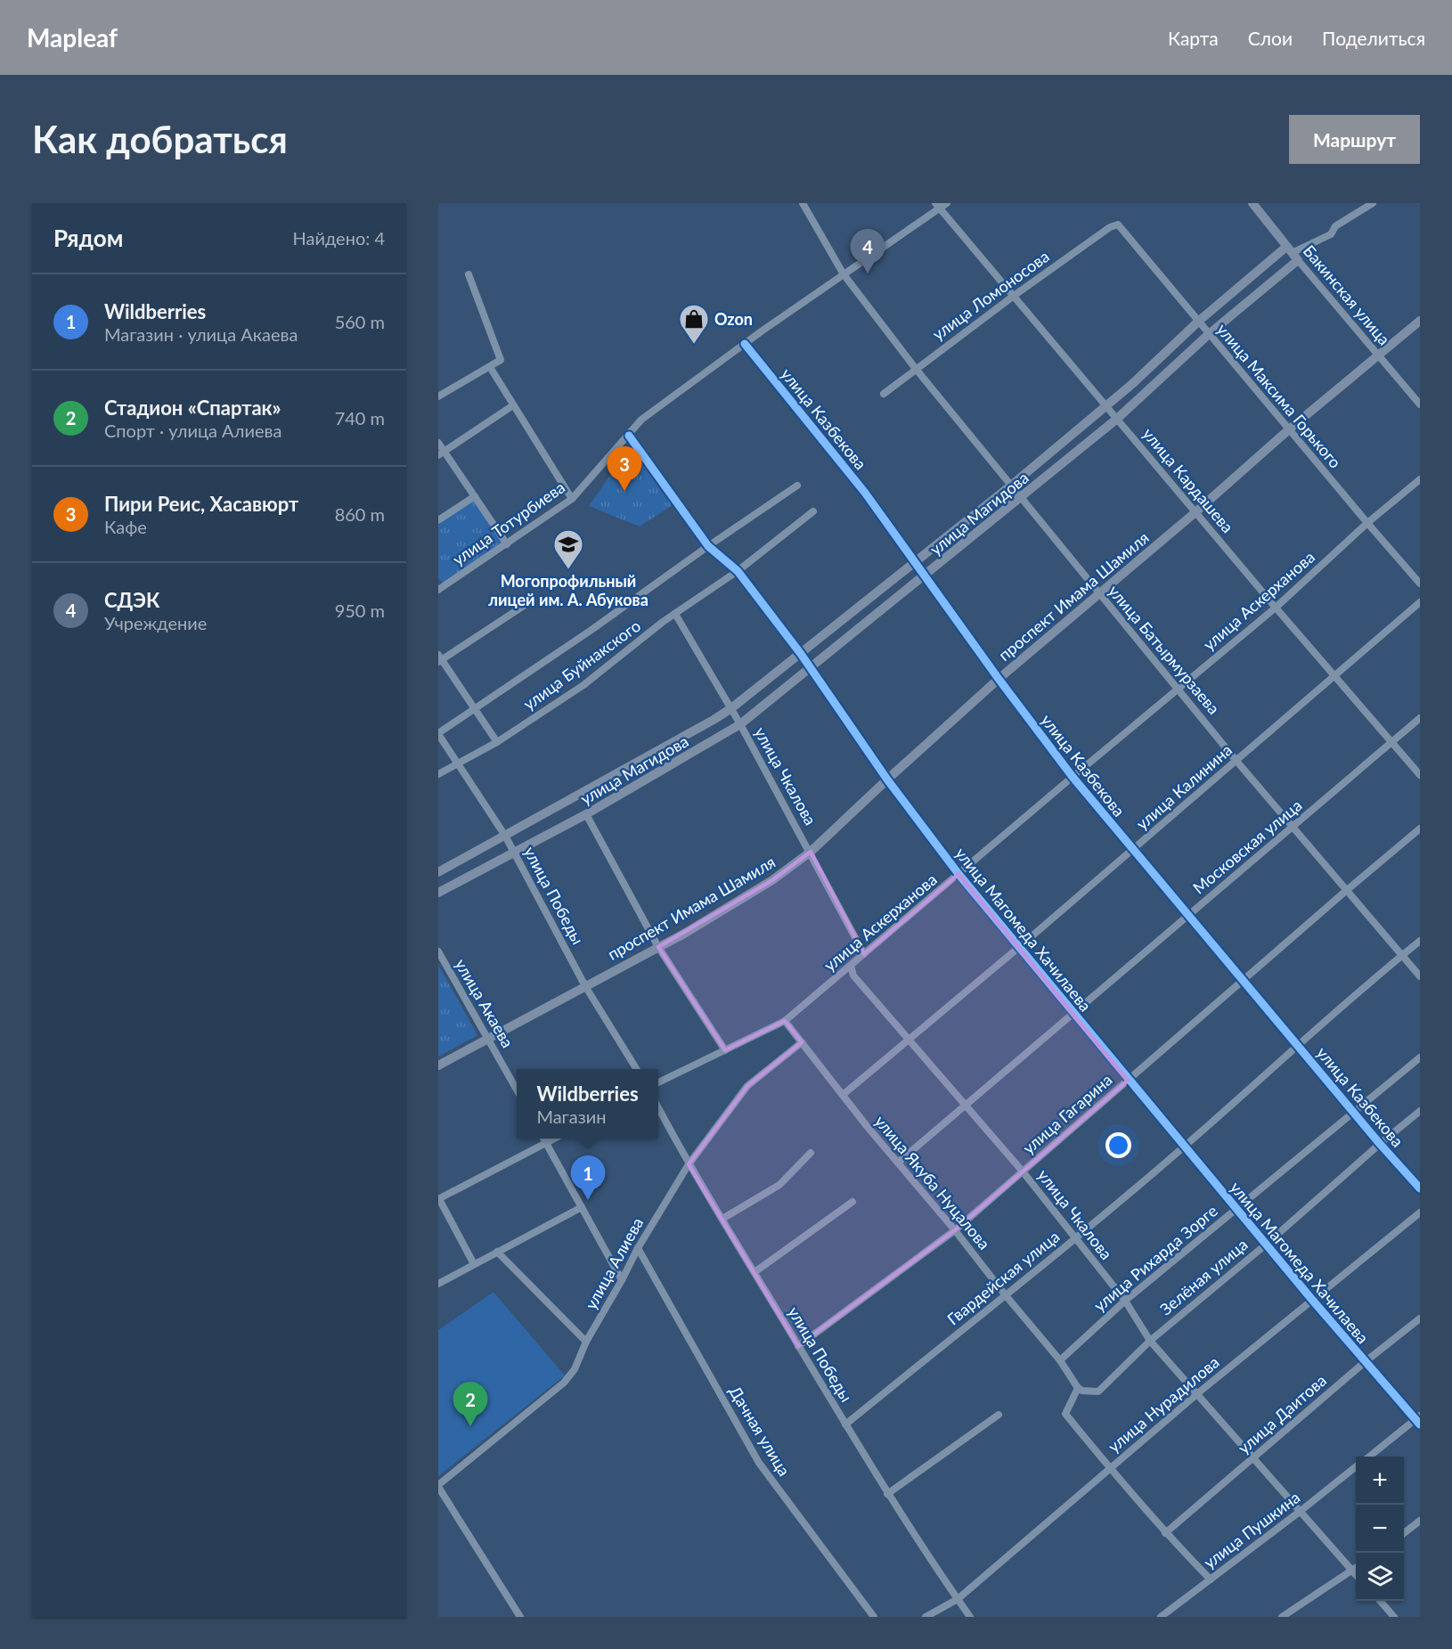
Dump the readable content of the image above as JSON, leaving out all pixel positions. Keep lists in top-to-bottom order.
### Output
{
  "streets": {
    "main road": ["Бакинская улица", "улица Магидова", "проспект Имама Шамиля"],
    "street": [
      "улица Ломоносова",
      "улица Максима Горького",
      "улица Казбекова",
      "улица Кардашева",
      "улица Тотурбиева",
      "улица Аскерханова",
      "улица Батырмурзаева",
      "улица Буйнакского",
      "улица Чкалова",
      "улица Калинина",
      "Московская улица",
      "улица Победы",
      "улица Магомеда Хачилаева",
      "улица Акаева",
      "улица Гагарина",
      "улица Якуба Нуцалова",
      "улица Рихарда Зорге",
      "улица Алиева",
      "Зелёная улица",
      "Гвардейская улица",
      "улица Нурадилова",
      "улица Даитова",
      "Дачная улица",
      "улица Пушкина"
    ]
  },
  "crossings": [
    ["улица Ломоносова", "улица Максима Горького"],
    ["улица Ломоносова", "улица Кардашева"],
    ["улица Ломоносова", "улица Батырмурзаева"],
    ["Бакинская улица", "улица Магидова"],
    ["Бакинская улица", "проспект Имама Шамиля"],
    ["улица Максима Горького", "улица Магидова"],
    ["улица Максима Горького", "проспект Имама Шамиля"],
    ["улица Максима Горького", "улица Аскерханова"],
    ["улица Казбекова", "улица Магидова"],
    ["улица Казбекова", "улица Тотурбиева"],
    ["улица Казбекова", "проспект Имама Шамиля"],
    ["улица Казбекова", "улица Аскерханова"],
    ["улица Казбекова", "улица Калинина"],
    ["улица Казбекова", "Московская улица"],
    ["улица Казбекова", "улица Гагарина"],
    ["улица Казбекова", "улица Рихарда Зорге"],
    ["улица Казбекова", "Зелёная улица"],
    ["улица Казбекова", "Гвардейская улица"],
    ["улица Кардашева", "улица Магидова"],
    ["улица Кардашева", "улица Тотурбиева"],
    ["улица Кардашева", "проспект Имама Шамиля"],
    ["улица Кардашева", "улица Аскерханова"],
    ["улица Кардашева", "улица Калинина"],
    ["улица Кардашева", "Московская улица"],
    ["улица Магидова", "улица Батырмурзаева"],
    ["улица Магидова", "улица Чкалова"],
    ["улица Магидова", "улица Победы"],
    ["улица Магидова", "улица Магомеда Хачилаева"],
    ["улица Тотурбиева", "улица Батырмурзаева"],
    ["улица Тотурбиева", "улица Магомеда Хачилаева"],
    ["проспект Имама Шамиля", "улица Батырмурзаева"],
    ["проспект Имама Шамиля", "улица Чкалова"],
    ["проспект Имама Шамиля", "улица Победы"],
    ["проспект Имама Шамиля", "улица Магомеда Хачилаева"],
    ["проспект Имама Шамиля", "улица Акаева"],
    ["улица Аскерханова", "улица Батырмурзаева"],
    ["улица Аскерханова", "улица Чкалова"],
    ["улица Аскерханова", "улица Магомеда Хачилаева"],
    ["улица Аскерханова", "улица Якуба Нуцалова"],
    ["улица Батырмурзаева", "улица Калинина"],
    ["улица Батырмурзаева", "Московская улица"],
    ["улица Батырмурзаева", "улица Гагарина"],
    ["улица Батырмурзаева", "Гвардейская улица"],
    ["улица Буйнакского", "улица Чкалова"],
    ["улица Буйнакского", "улица Победы"],
    ["улица Буйнакского", "улица Магомеда Хачилаева"],
    ["улица Чкалова", "улица Калинина"],
    ["улица Чкалова", "Московская улица"],
    ["улица Чкалова", "улица Гагарина"],
    ["улица Чкалова", "улица Рихарда Зорге"],
    ["улица Чкалова", "Зелёная улица"],
    ["улица Чкалова", "Гвардейская улица"],
    ["улица Чкалова", "улица Нурадилова"],
    ["улица Чкалова", "улица Даитова"],
    ["улица Чкалова", "улица Пушкина"],
    ["улица Калинина", "улица Магомеда Хачилаева"],
    ["улица Калинина", "улица Якуба Нуцалова"],
    ["Московская улица", "улица Магомеда Хачилаева"],
    ["Московская улица", "улица Якуба Нуцалова"],
    ["улица Победы", "улица Гагарина"],
    ["улица Победы", "улица Алиева"],
    ["улица Победы", "Гвардейская улица"],
    ["улица Победы", "улица Нурадилова"],
    ["улица Магомеда Хачилаева", "улица Гагарина"],
    ["улица Магомеда Хачилаева", "улица Рихарда Зорге"],
    ["улица Магомеда Хачилаева", "Зелёная улица"],
    ["улица Магомеда Хачилаева", "Гвардейская улица"],
    ["улица Магомеда Хачилаева", "улица Нурадилова"],
    ["улица Магомеда Хачилаева", "улица Даитова"],
    ["улица Гагарина", "улица Якуба Нуцалова"],
    ["улица Якуба Нуцалова", "улица Рихарда Зорге"],
    ["улица Якуба Нуцалова", "улица Алиева"],
    ["улица Якуба Нуцалова", "Зелёная улица"],
    ["улица Якуба Нуцалова", "Гвардейская улица"],
    ["улица Алиева", "Дачная улица"]
  ],
  "places": {
    "shop": ["Ozon"],
    "school or university": ["Могопрофильный лицей им. А. Абукова"]
  },
  "page": {
    "header": "Mapleaf",
    "nav": ["Карта", "Слои", "Поделиться"],
    "buttons": "Маршрут",
    "title": "Как добраться",
    "heading": ["Рядом", "Найдено: 4"],
    "pins": [
      "4",
      "3",
      "1",
      "2"
    ],
    "list": [
      {
        "mark": "1",
        "name": "Wildberries",
        "note": "Магазин · улица Акаева",
        "value": "560 m"
      },
      {
        "mark": "2",
        "name": "Стадион «Спартак»",
        "note": "Спорт · улица Алиева",
        "value": "740 m"
      },
      {
        "mark": "3",
        "name": "Пири Реис, Хасавюрт",
        "note": "Кафе",
        "value": "860 m"
      },
      {
        "mark": "4",
        "name": "СДЭК",
        "note": "Учреждение",
        "value": "950 m"
      }
    ],
    "popup": ["Wildberries", "Магазин"],
    "map_buttons": ["+", "−"]
  }
}
